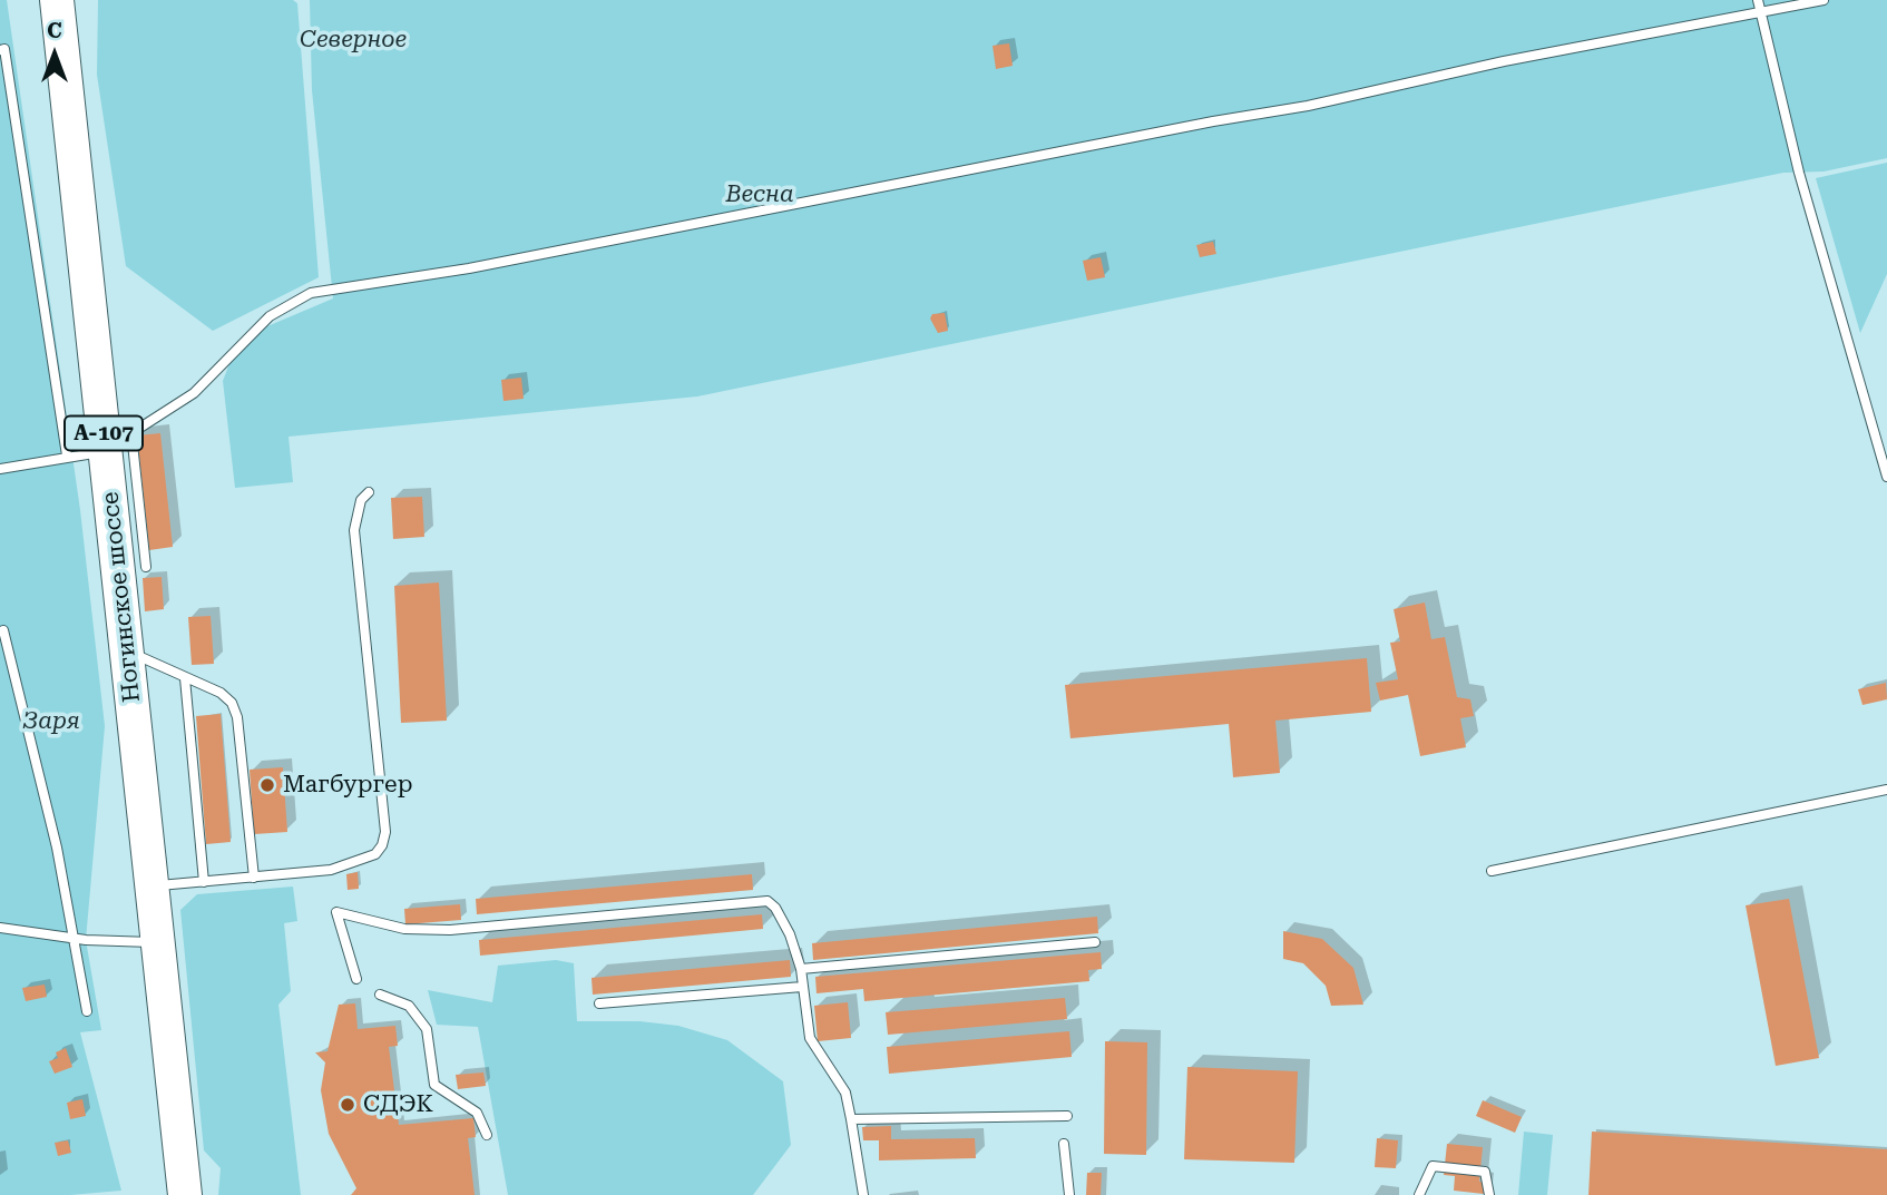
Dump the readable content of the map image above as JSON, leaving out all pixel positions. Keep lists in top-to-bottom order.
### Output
{
  "streets": {
    "highway": ["А-107", "Ногинское шоссе"]
  },
  "parks": ["Северное", "Весна", "Заря"],
  "places": ["Магбургер", "СДЭК"],
  "north": "top"
}
